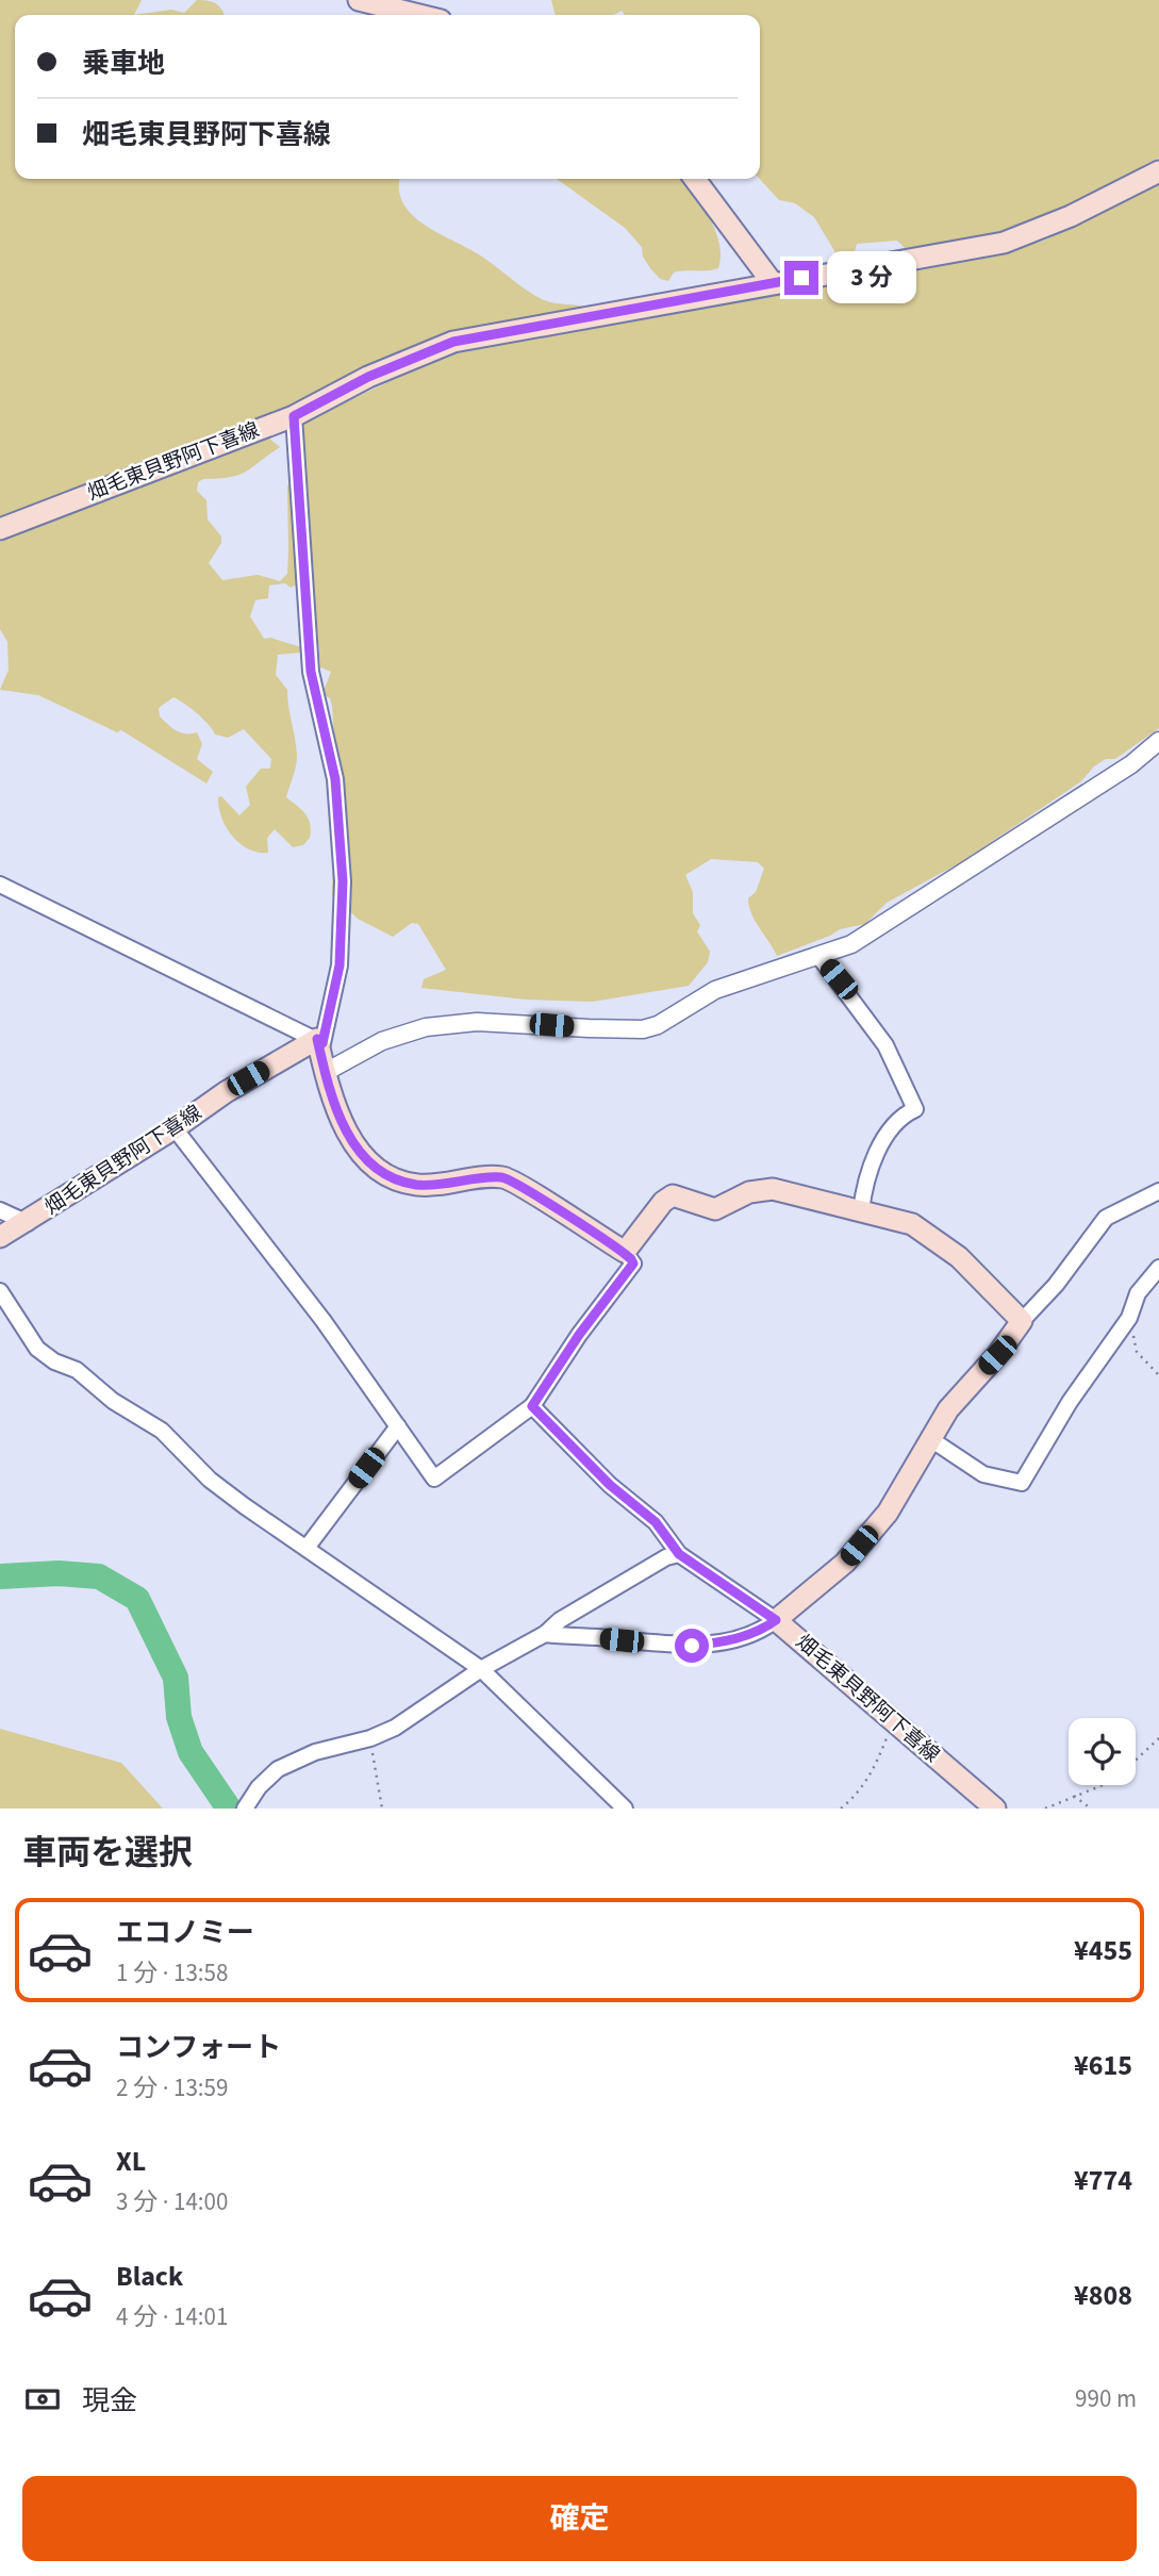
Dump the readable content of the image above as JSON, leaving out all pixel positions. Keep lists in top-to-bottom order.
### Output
{
  "streets": {
    "main road": ["畑毛東貝野阿下喜線"]
  },
  "page": {
    "banner": ["乗車地", "畑毛東貝野阿下喜線"],
    "bubble": "3 分",
    "heading": "車両を選択",
    "list": [
      {
        "name": "エコノミー",
        "note": "1 分 · 13:58",
        "value": "¥455"
      },
      {
        "name": "コンフォート",
        "note": "2 分 · 13:59",
        "value": "¥615"
      },
      {
        "name": "XL",
        "note": "3 分 · 14:00",
        "value": "¥774"
      },
      {
        "name": "Black",
        "note": "4 分 · 14:01",
        "value": "¥808"
      }
    ],
    "pay": ["現金", "990 m"],
    "buttons": "確定"
  }
}
